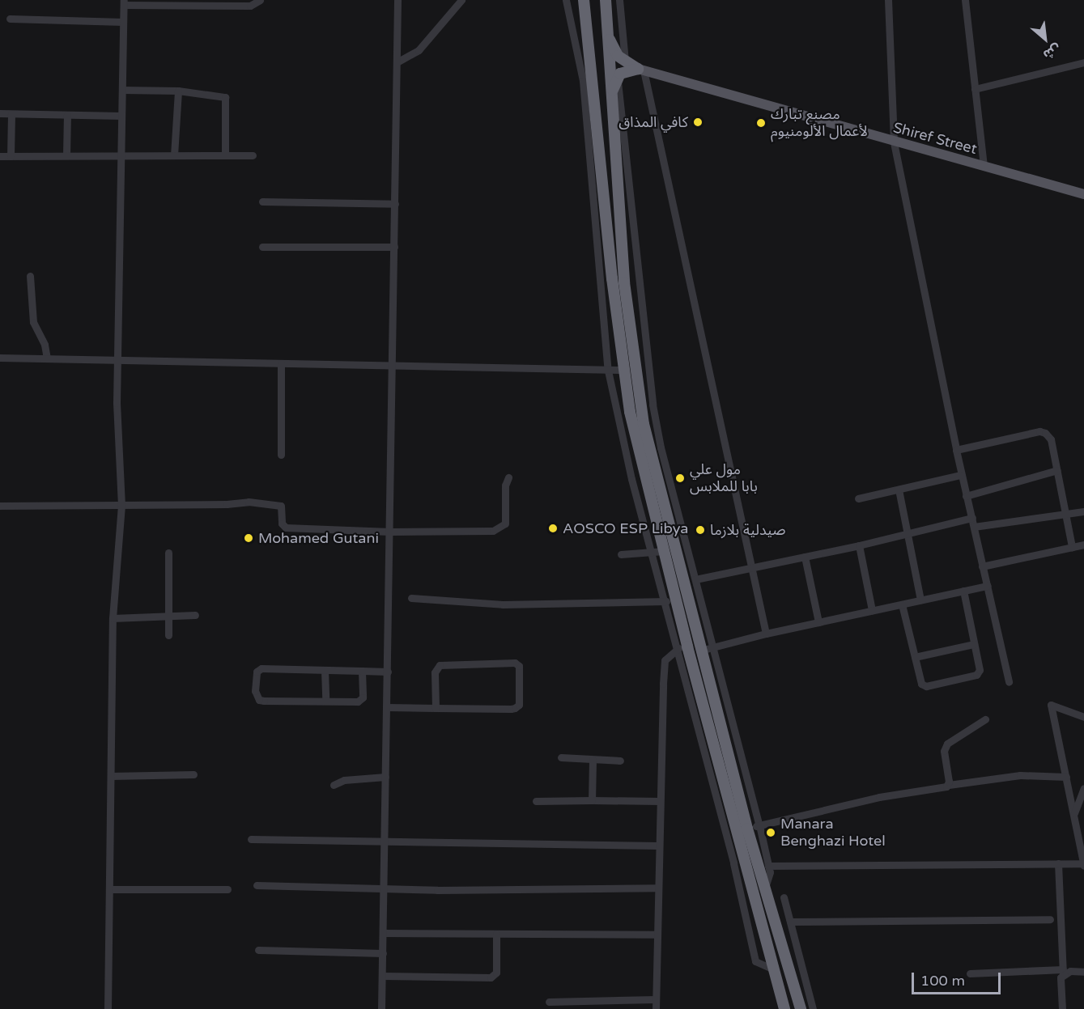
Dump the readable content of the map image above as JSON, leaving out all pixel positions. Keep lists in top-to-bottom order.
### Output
{
  "streets": {
    "main road": ["Shiref Street"]
  },
  "places": [
    "كافي المذاق",
    "مصنع تبارك لأعمال الألومنيوم",
    "مول علي بابا للملابس",
    "AOSCO ESP Libya",
    "صيدلية بلازما",
    "Mohamed Gutani",
    "Manara Benghazi Hotel"
  ],
  "scale_bar": "100 m",
  "north": "bottom right"
}
